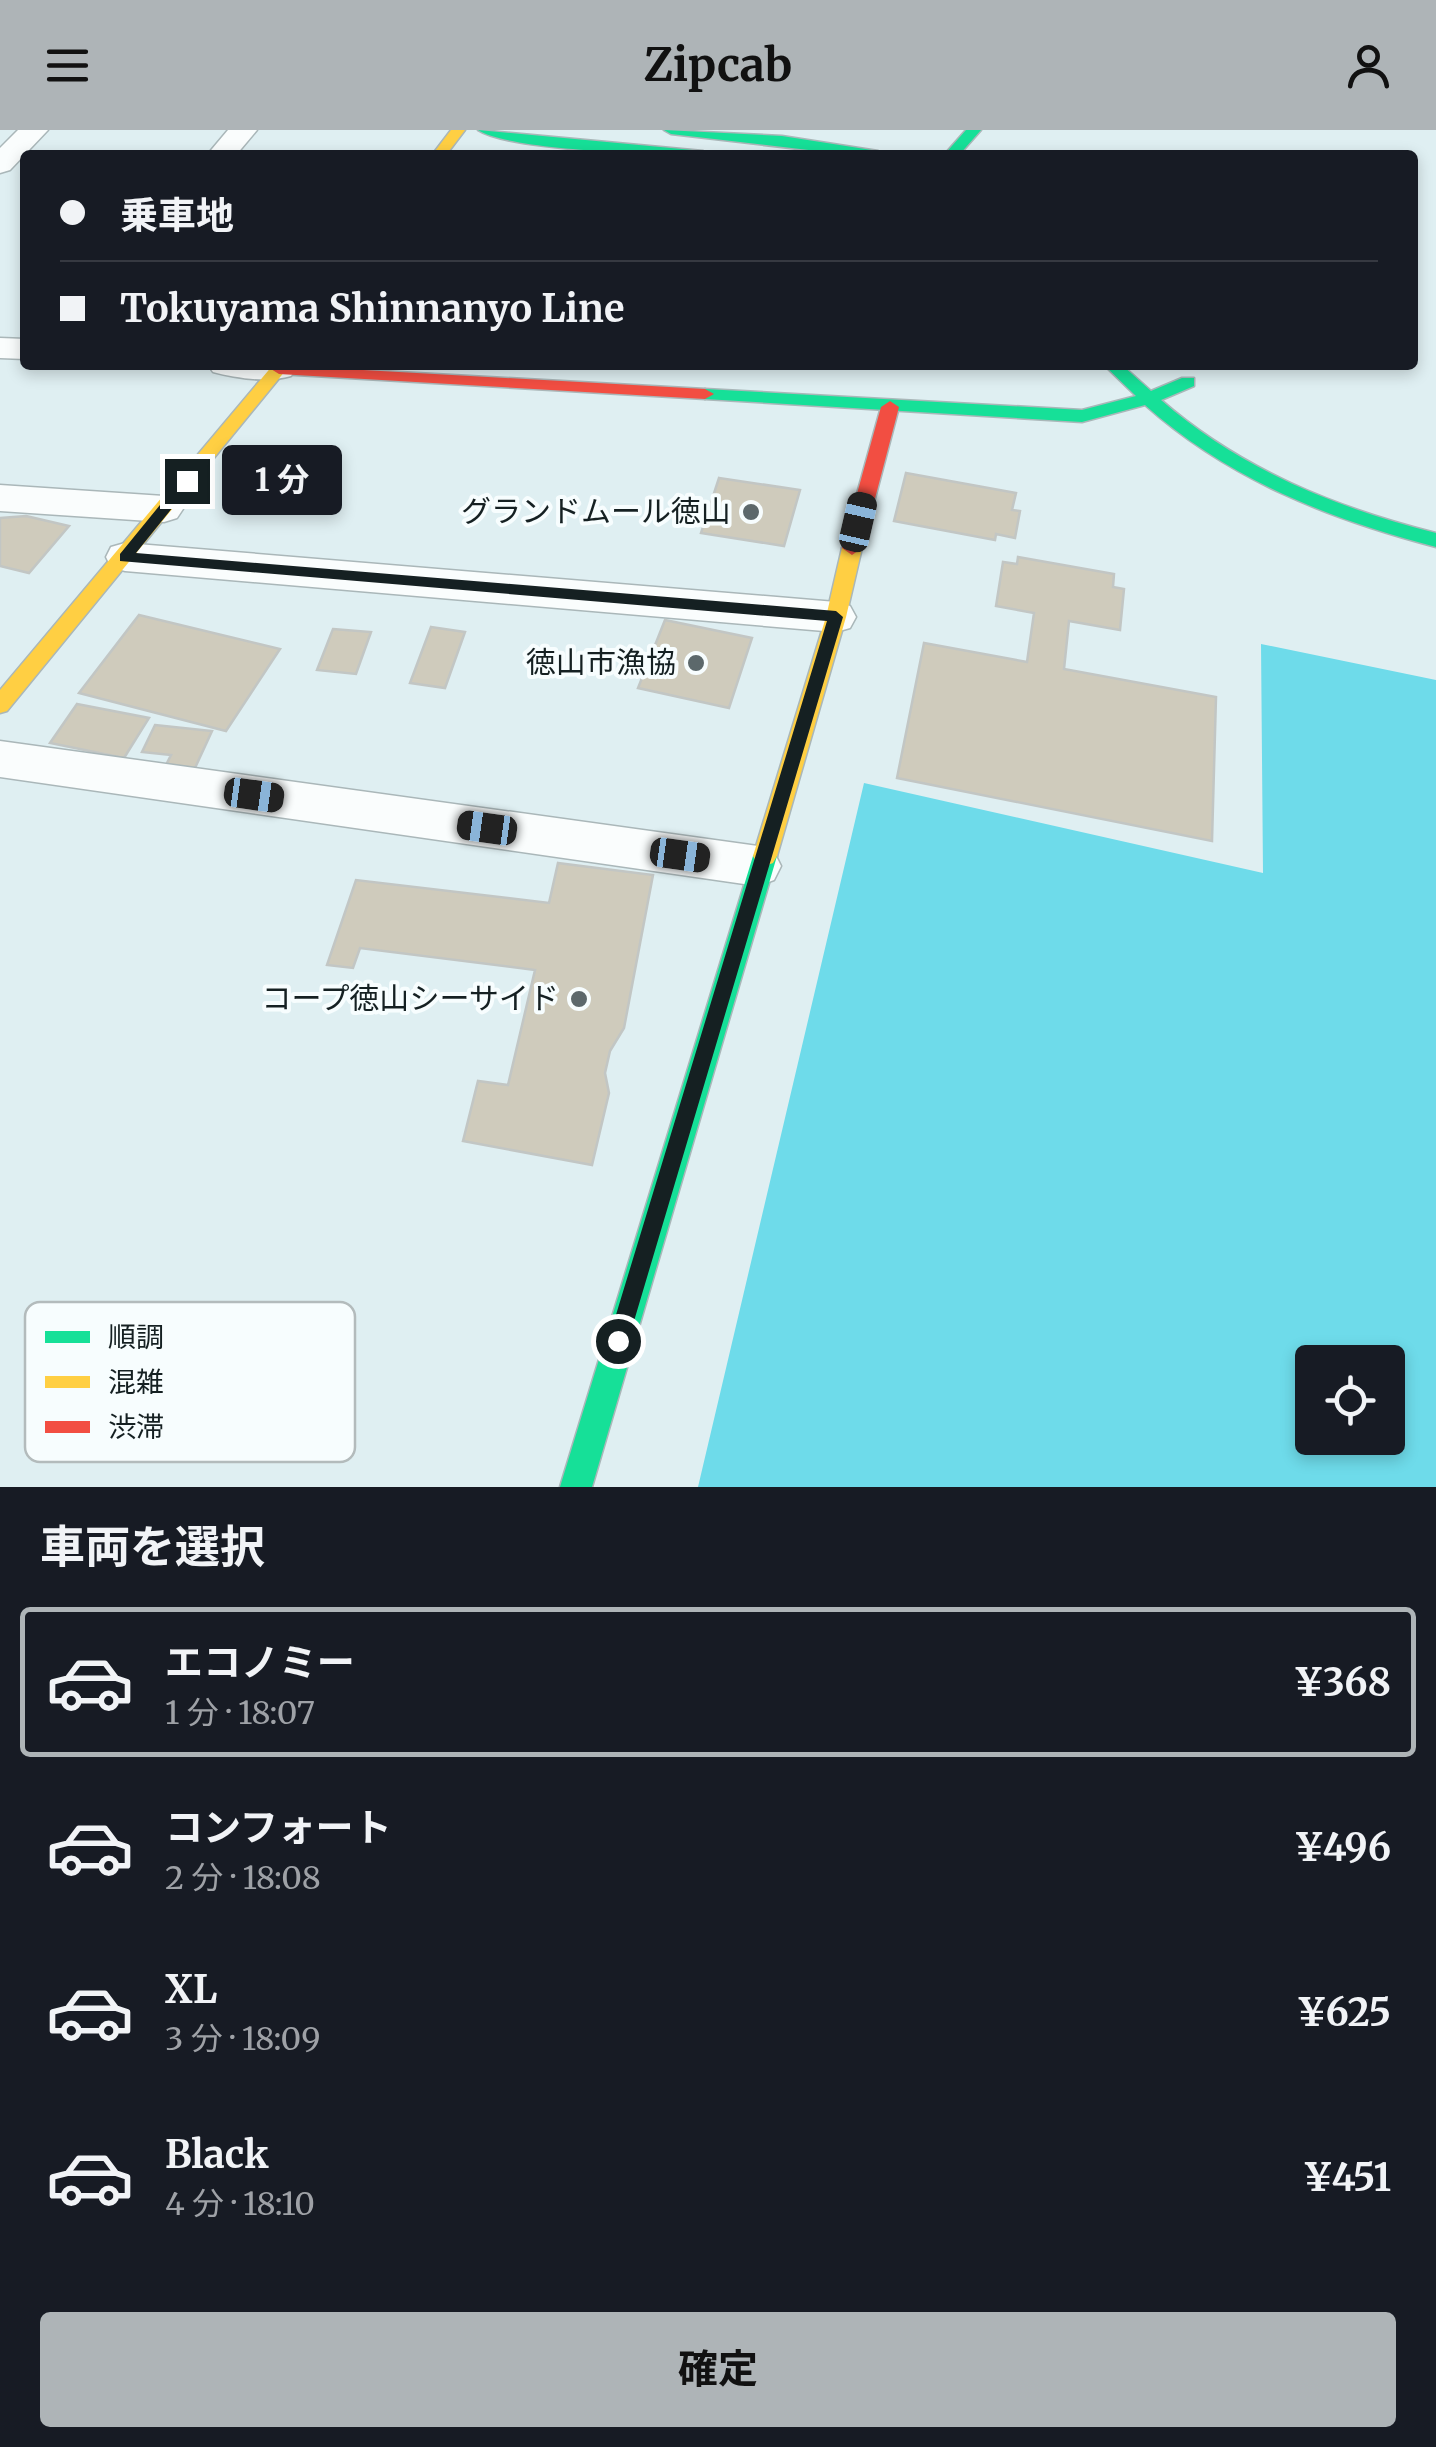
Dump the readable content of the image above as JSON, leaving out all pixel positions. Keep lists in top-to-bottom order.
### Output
{
  "places": ["グランドムール徳山", "徳山市漁協", "コープ徳山シーサイド"],
  "legend": ["順調", "混雑", "渋滞"],
  "page": {
    "header": "Zipcab",
    "banner": ["乗車地", "Tokuyama Shinnanyo Line"],
    "bubble": "1 分",
    "heading": "車両を選択",
    "list": [
      {
        "name": "エコノミー",
        "note": "1 分 · 18:07",
        "value": "¥368"
      },
      {
        "name": "コンフォート",
        "note": "2 分 · 18:08",
        "value": "¥496"
      },
      {
        "name": "XL",
        "note": "3 分 · 18:09",
        "value": "¥625"
      },
      {
        "name": "Black",
        "note": "4 分 · 18:10",
        "value": "¥451"
      }
    ],
    "buttons": "確定"
  }
}
